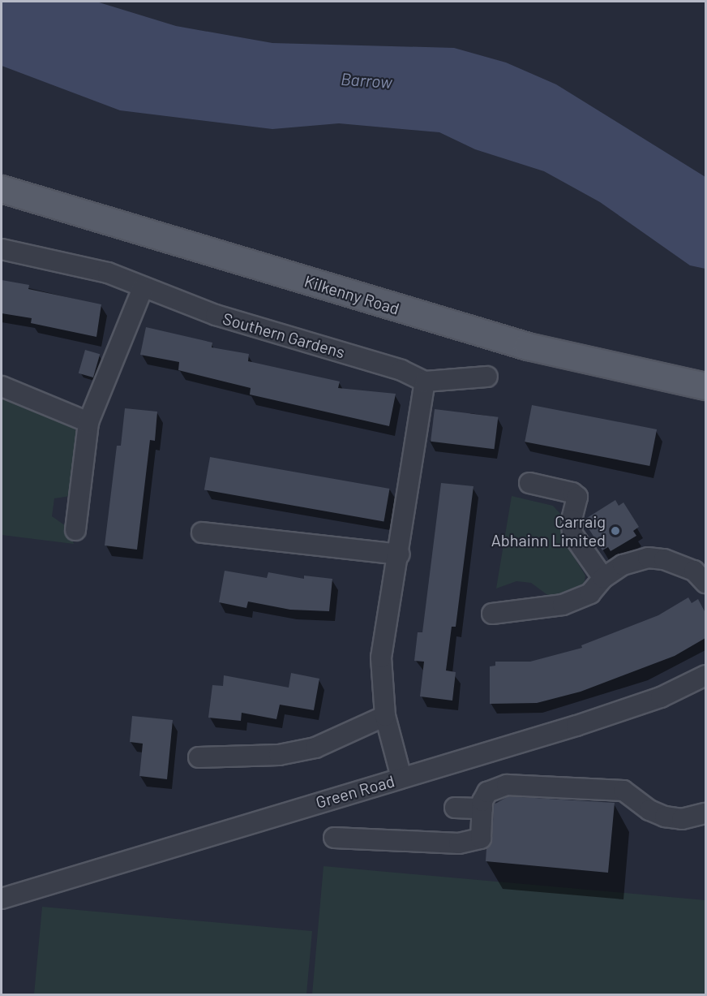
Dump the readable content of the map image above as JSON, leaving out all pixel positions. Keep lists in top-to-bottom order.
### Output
{
  "streets": {
    "main road": ["Kilkenny Road"],
    "street": ["Southern Gardens", "Green Road"]
  },
  "water": ["Barrow"],
  "places": ["Carraig Abhainn Limited"]
}
